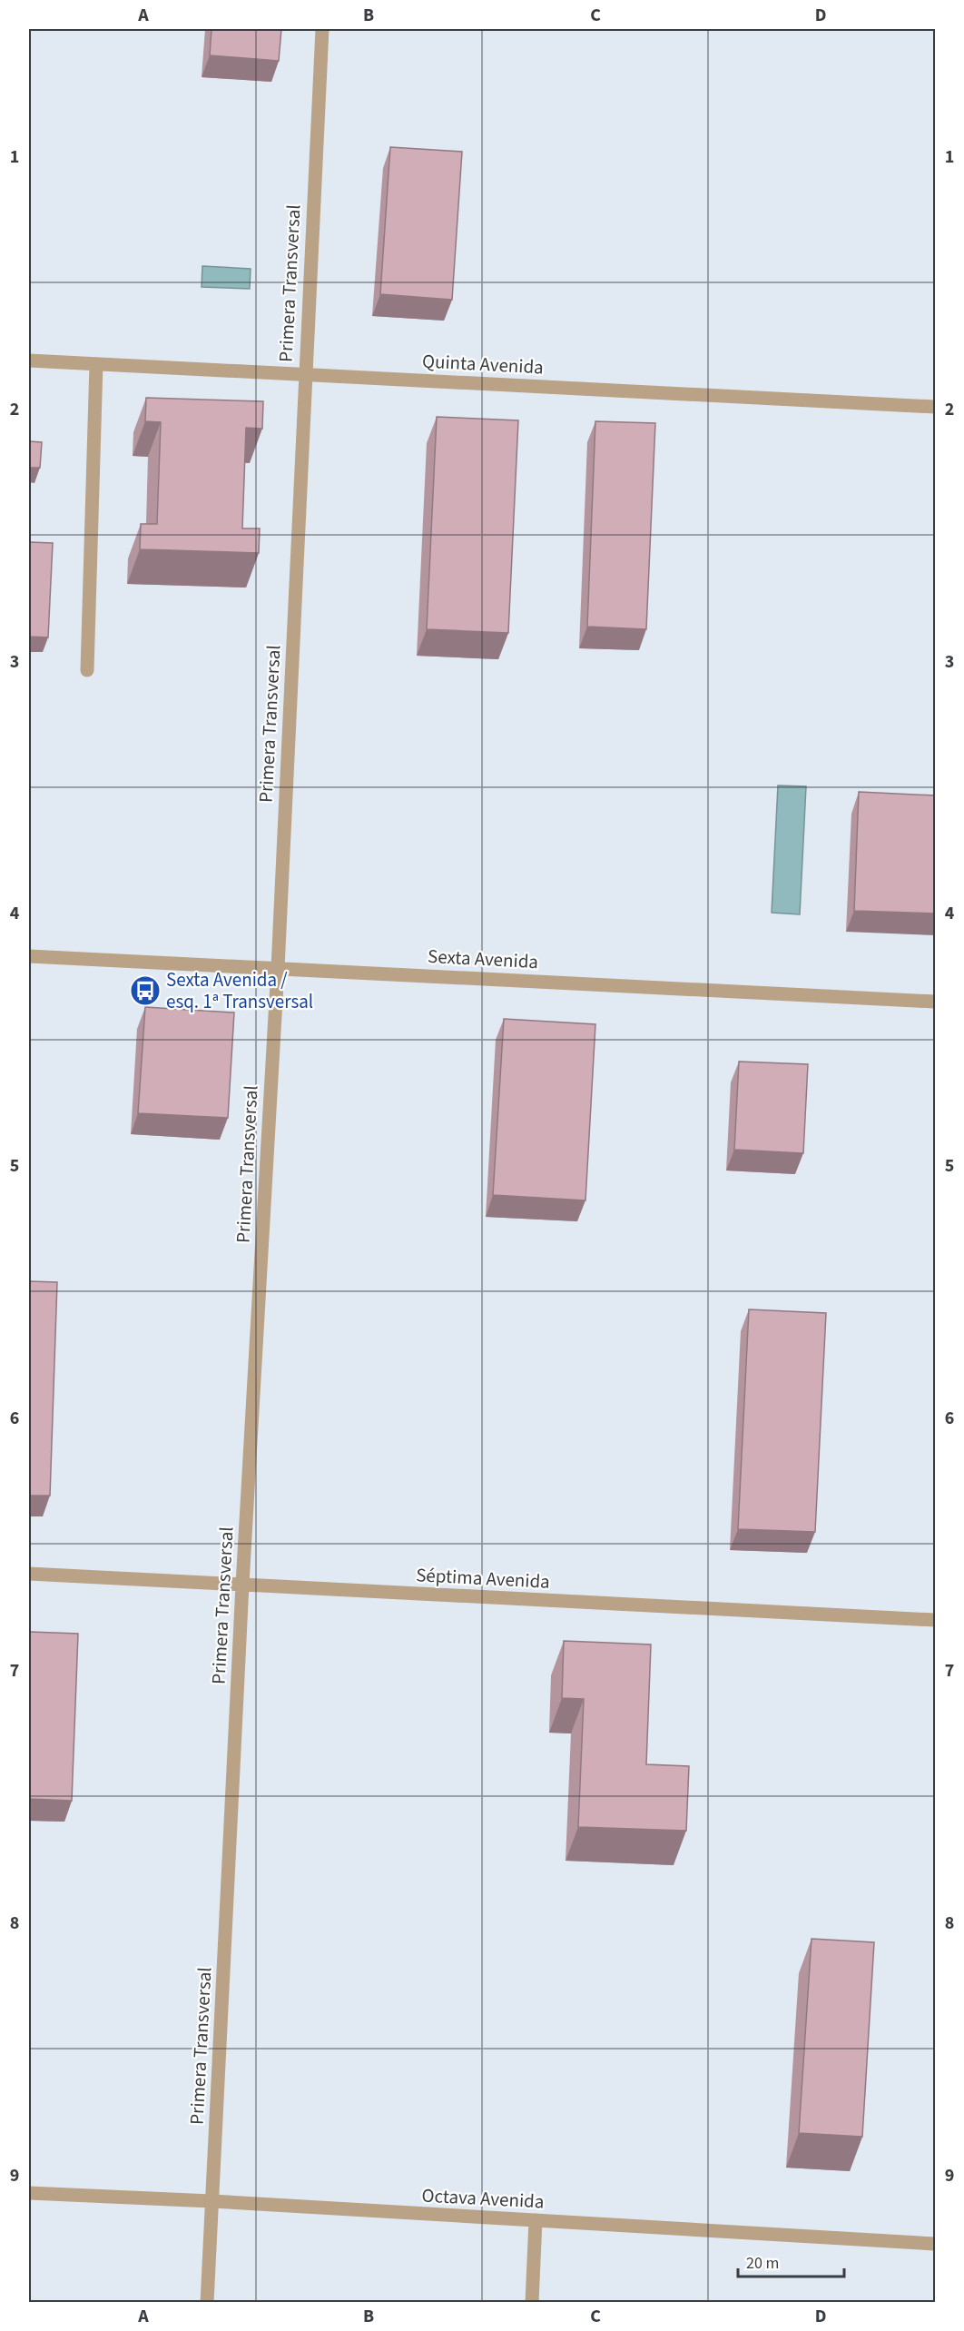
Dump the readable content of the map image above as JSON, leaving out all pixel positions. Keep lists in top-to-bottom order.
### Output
{
  "streets": {
    "street": [
      "Primera Transversal",
      "Quinta Avenida",
      "Sexta Avenida",
      "Séptima Avenida",
      "Octava Avenida"
    ]
  },
  "crossings": [
    ["Primera Transversal", "Quinta Avenida"],
    ["Primera Transversal", "Sexta Avenida"],
    ["Primera Transversal", "Séptima Avenida"],
    ["Primera Transversal", "Octava Avenida"]
  ],
  "places": {
    "bus stop": ["Sexta Avenida / esq. 1ª Transversal"]
  },
  "scale_bar": "20 m",
  "grid": {
    "columns": [
      "A",
      "B",
      "C",
      "D"
    ],
    "rows": [
      "1",
      "2",
      "3",
      "4",
      "5",
      "6",
      "7",
      "8",
      "9"
    ]
  }
}
